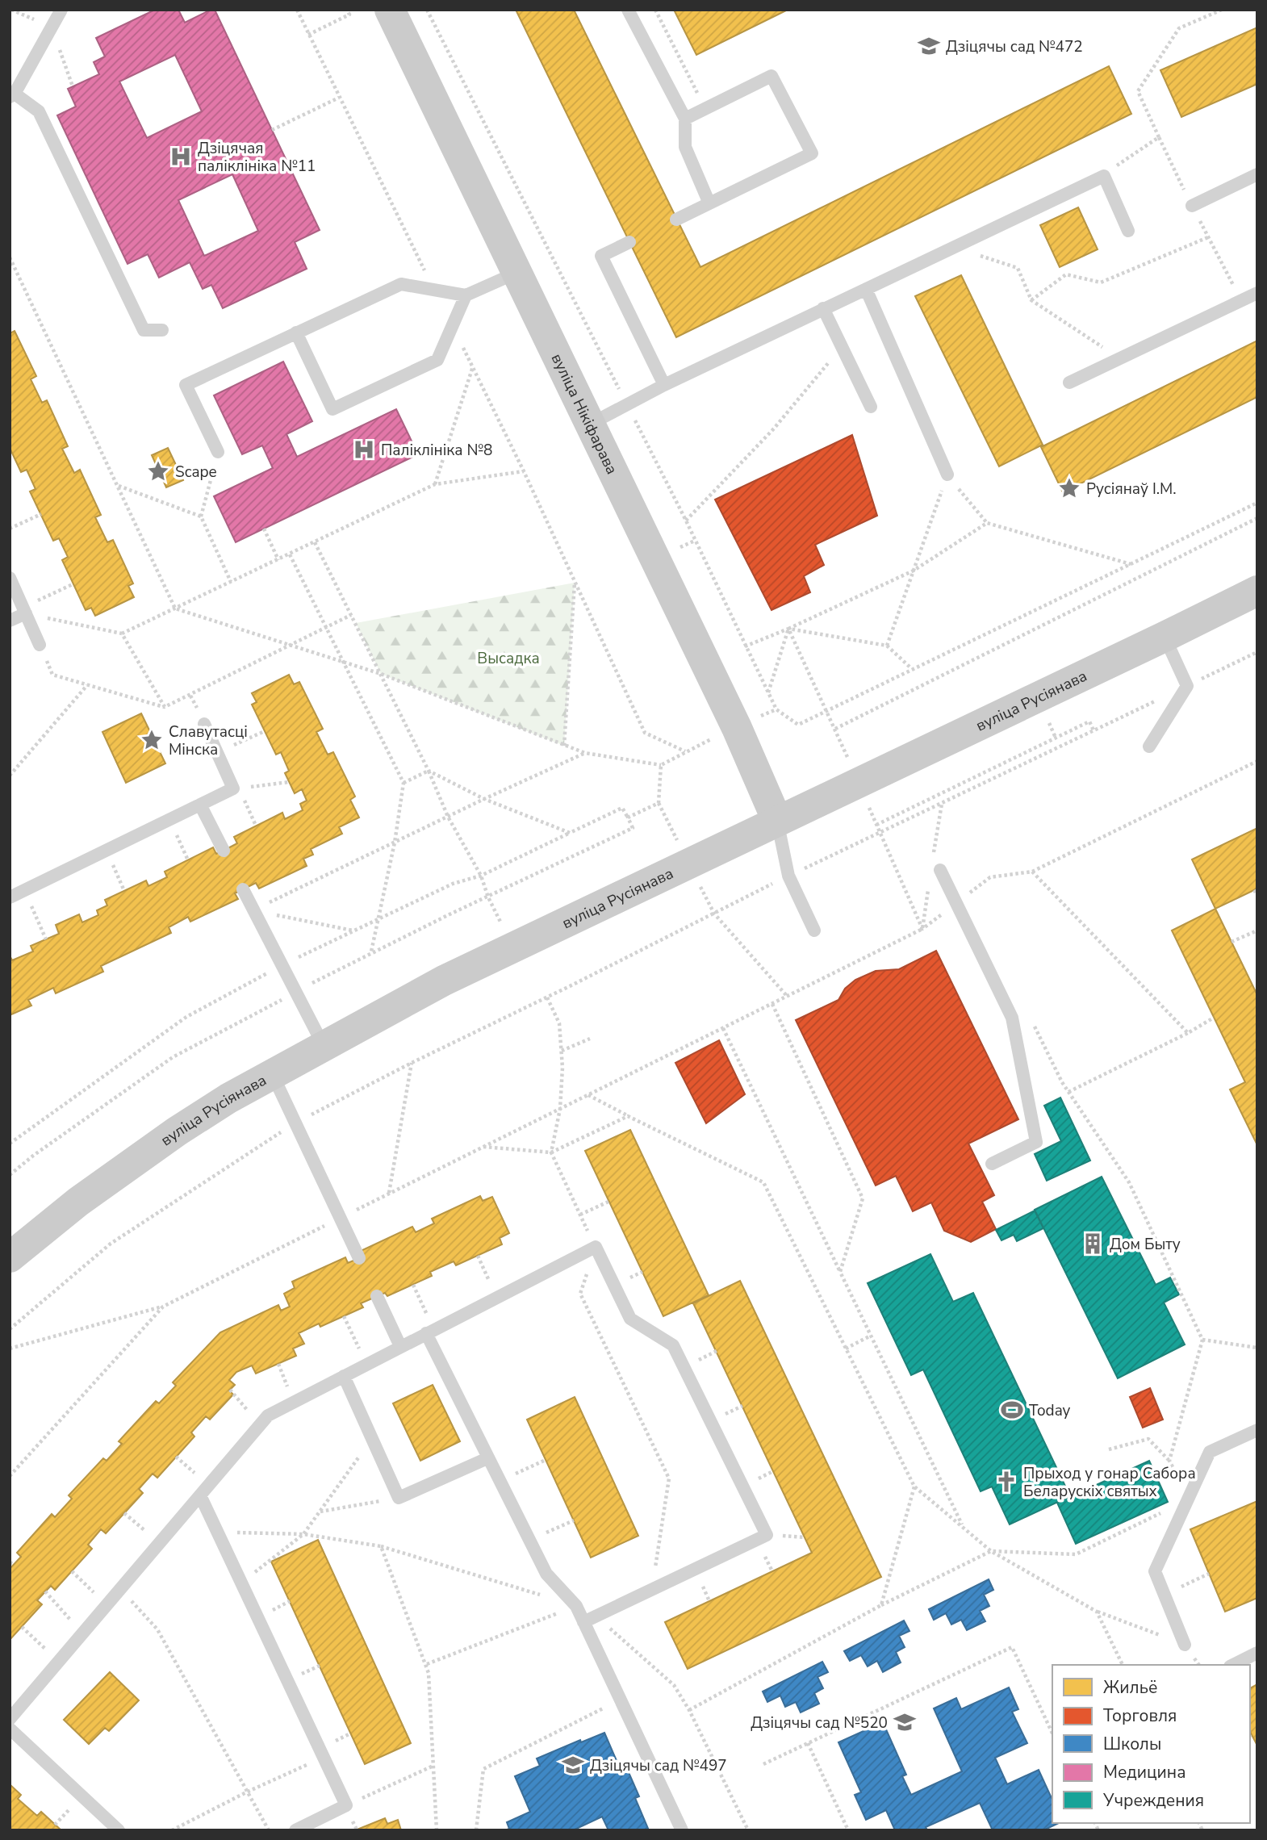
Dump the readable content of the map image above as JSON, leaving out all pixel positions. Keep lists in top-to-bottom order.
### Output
{
  "streets": {
    "main road": ["вуліца Нікіфарава", "вуліца Русіянава"]
  },
  "crossings": [
    ["вуліца Нікіфарава", "вуліца Русіянава"]
  ],
  "parks": ["Высадка"],
  "places": {
    "school or university": ["Дзіцячы сад №472", "Дзіцячы сад №520", "Дзіцячы сад №497"],
    "hospital": ["Дзіцячая паліклініка №11", "Паліклініка №8"],
    "place": ["Scape", "Русіянаў І.М.", "Славутасці Мінска"],
    "building": ["Дом Быту"],
    "sports": ["Today"],
    "church": ["Прыход у гонар Сабора Беларускіх святых"]
  },
  "legend": [
    "Жильё",
    "Торговля",
    "Школы",
    "Медицина",
    "Учреждения"
  ]
}
